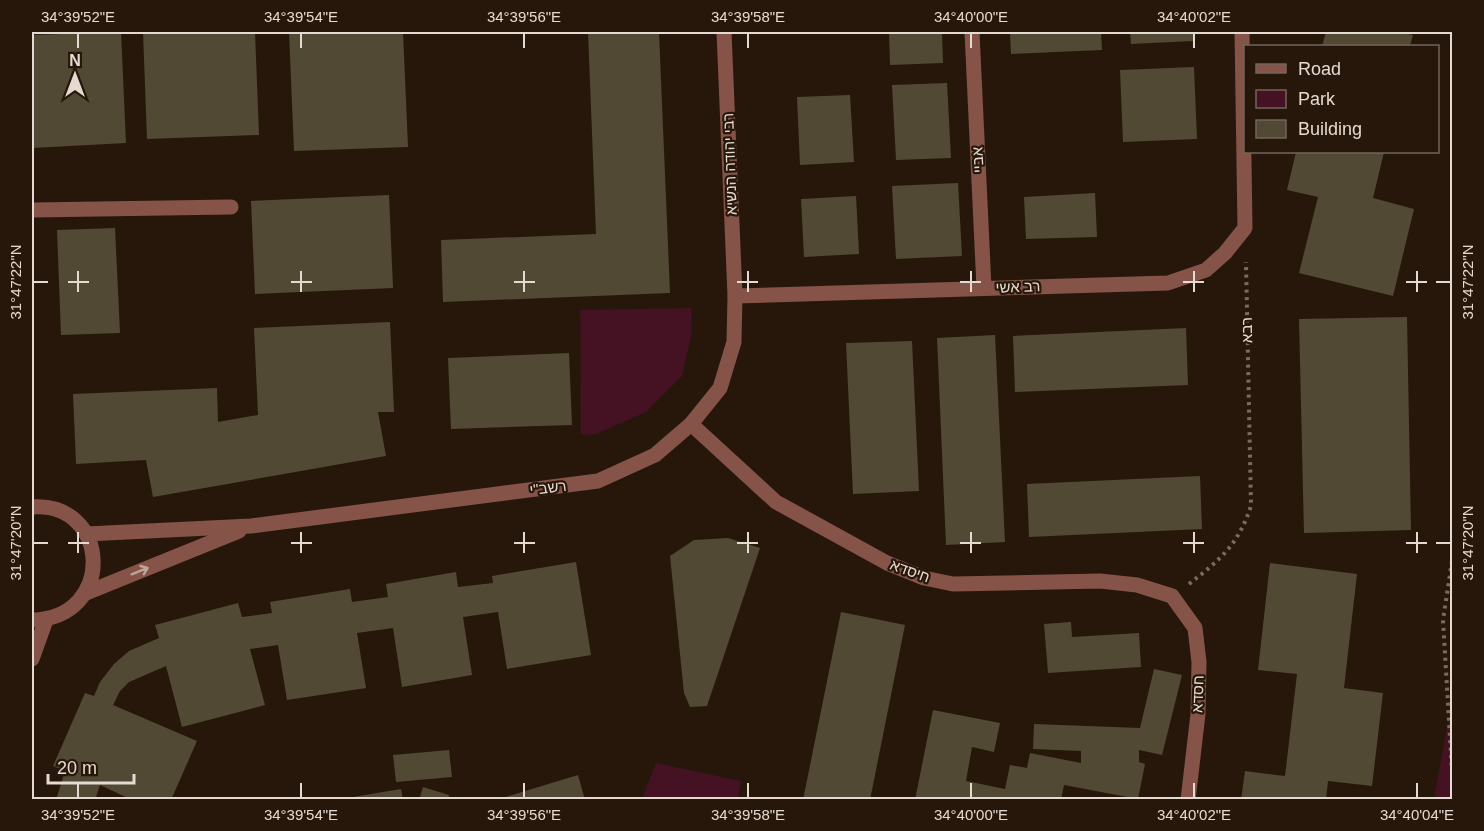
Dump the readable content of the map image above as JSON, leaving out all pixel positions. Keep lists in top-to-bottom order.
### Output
{
  "streets": {
    "street": [
      "אביי",
      "רבי יהודה הנשיא",
      "רב אשי",
      "רשב\"י",
      "חיסדא",
      "חסדא"
    ],
    "path": ["רבא"]
  },
  "crossings": [
    ["אביי", "רב אשי"],
    ["רבי יהודה הנשיא", "רב אשי"],
    ["רבי יהודה הנשיא", "רשב\"י"],
    ["רב אשי", "רבא"],
    ["רב אשי", "רשב\"י"],
    ["רבא", "חיסדא"],
    ["רבא", "חסדא"],
    ["רשב\"י", "חיסדא"],
    ["חיסדא", "חסדא"]
  ],
  "legend": ["Road", "Park", "Building"],
  "scale_bar": "20 m",
  "north": "top",
  "coordinates": [
    "34°39'52\"E",
    "34°39'54\"E",
    "34°39'56\"E",
    "34°39'58\"E",
    "34°40'00\"E",
    "34°40'02\"E",
    "31°47'22\"N",
    "31°47'20\"N",
    "34°40'04\"E"
  ]
}
